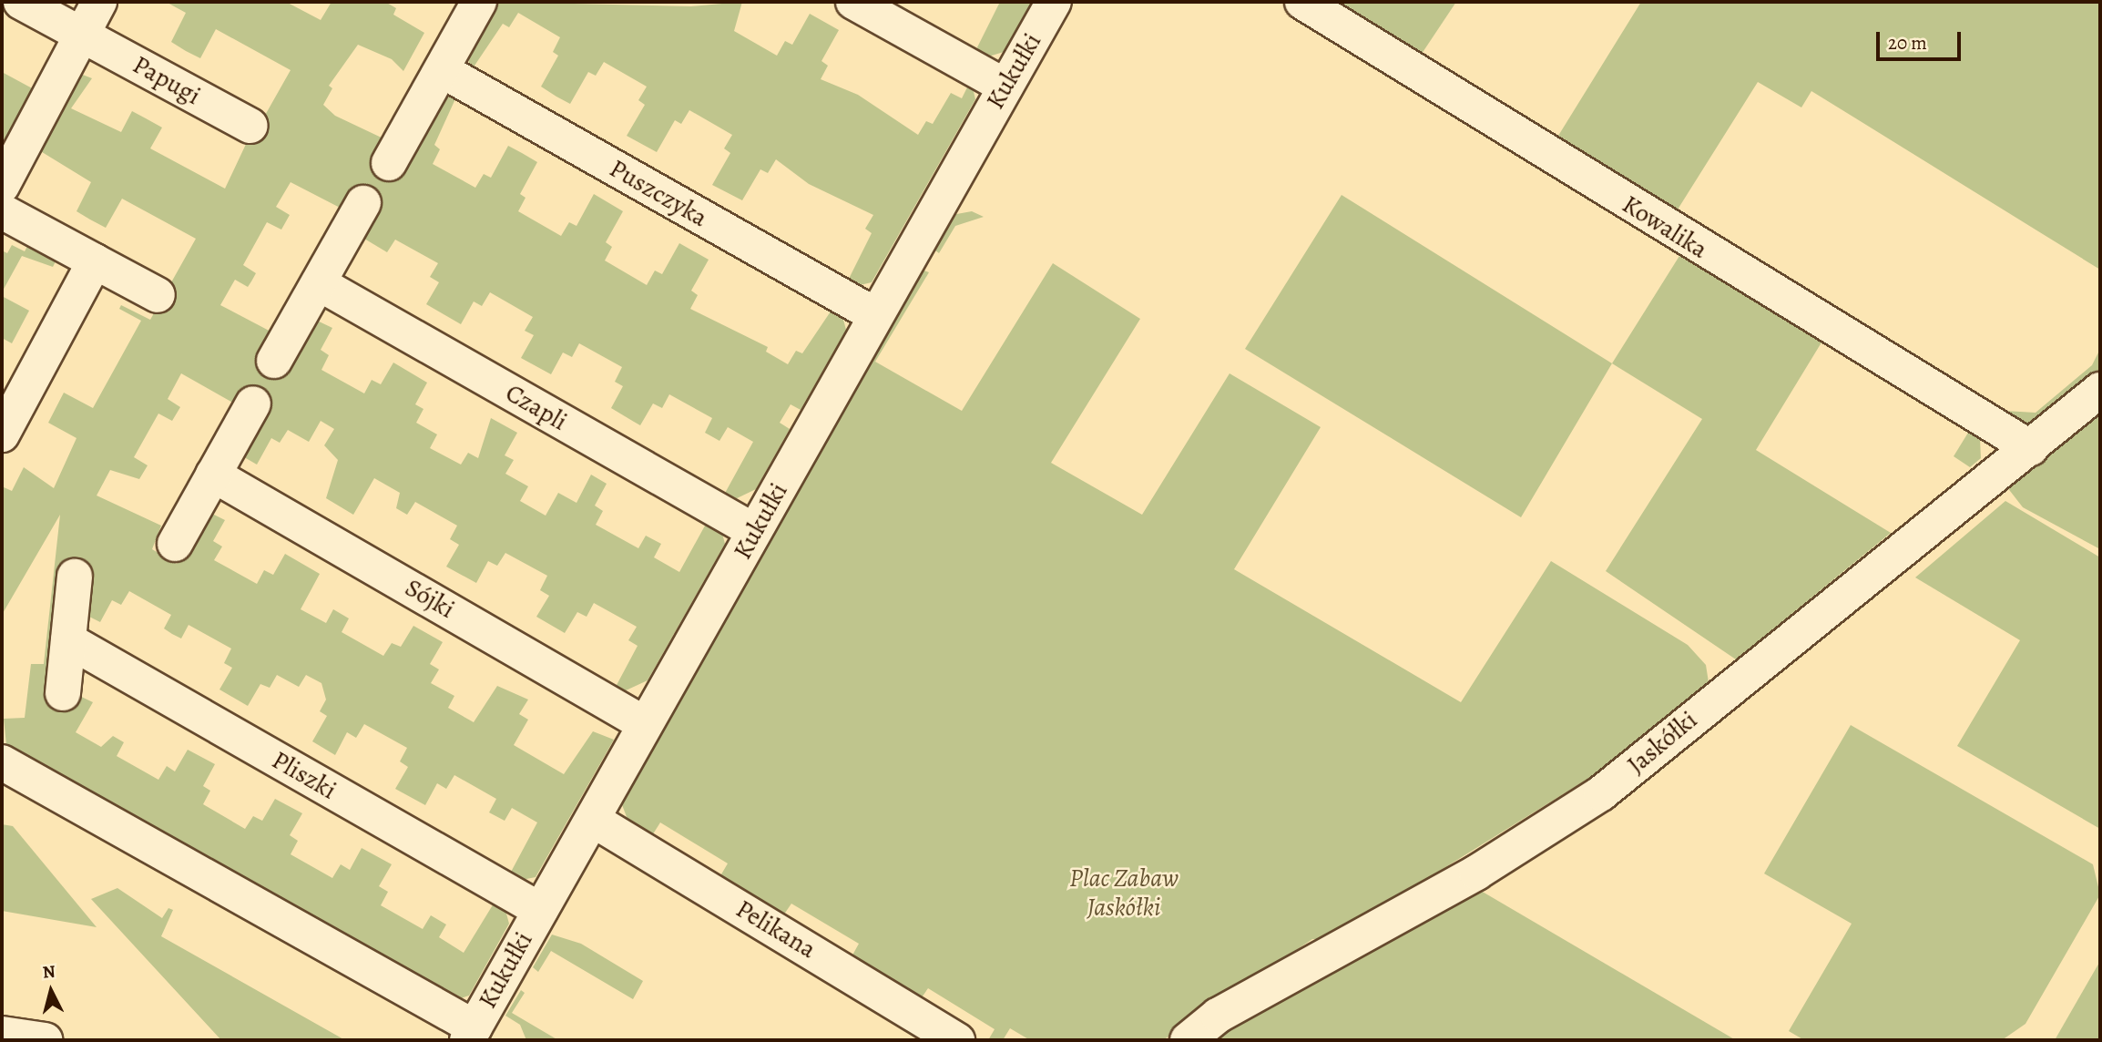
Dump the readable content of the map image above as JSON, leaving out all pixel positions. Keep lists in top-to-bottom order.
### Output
{
  "streets": {
    "street": [
      "Kukułki",
      "Papugi",
      "Puszczyka",
      "Kowalika",
      "Czapli",
      "Sójki",
      "Jaskółki",
      "Pliszki",
      "Pelikana"
    ]
  },
  "crossings": [
    ["Kukułki", "Puszczyka"],
    ["Kukułki", "Czapli"],
    ["Kukułki", "Sójki"],
    ["Kukułki", "Pliszki"],
    ["Kukułki", "Pelikana"],
    ["Kowalika", "Jaskółki"]
  ],
  "parks": ["Plac Zabaw Jaskółki"],
  "scale_bar": "20 m",
  "north": "top"
}
